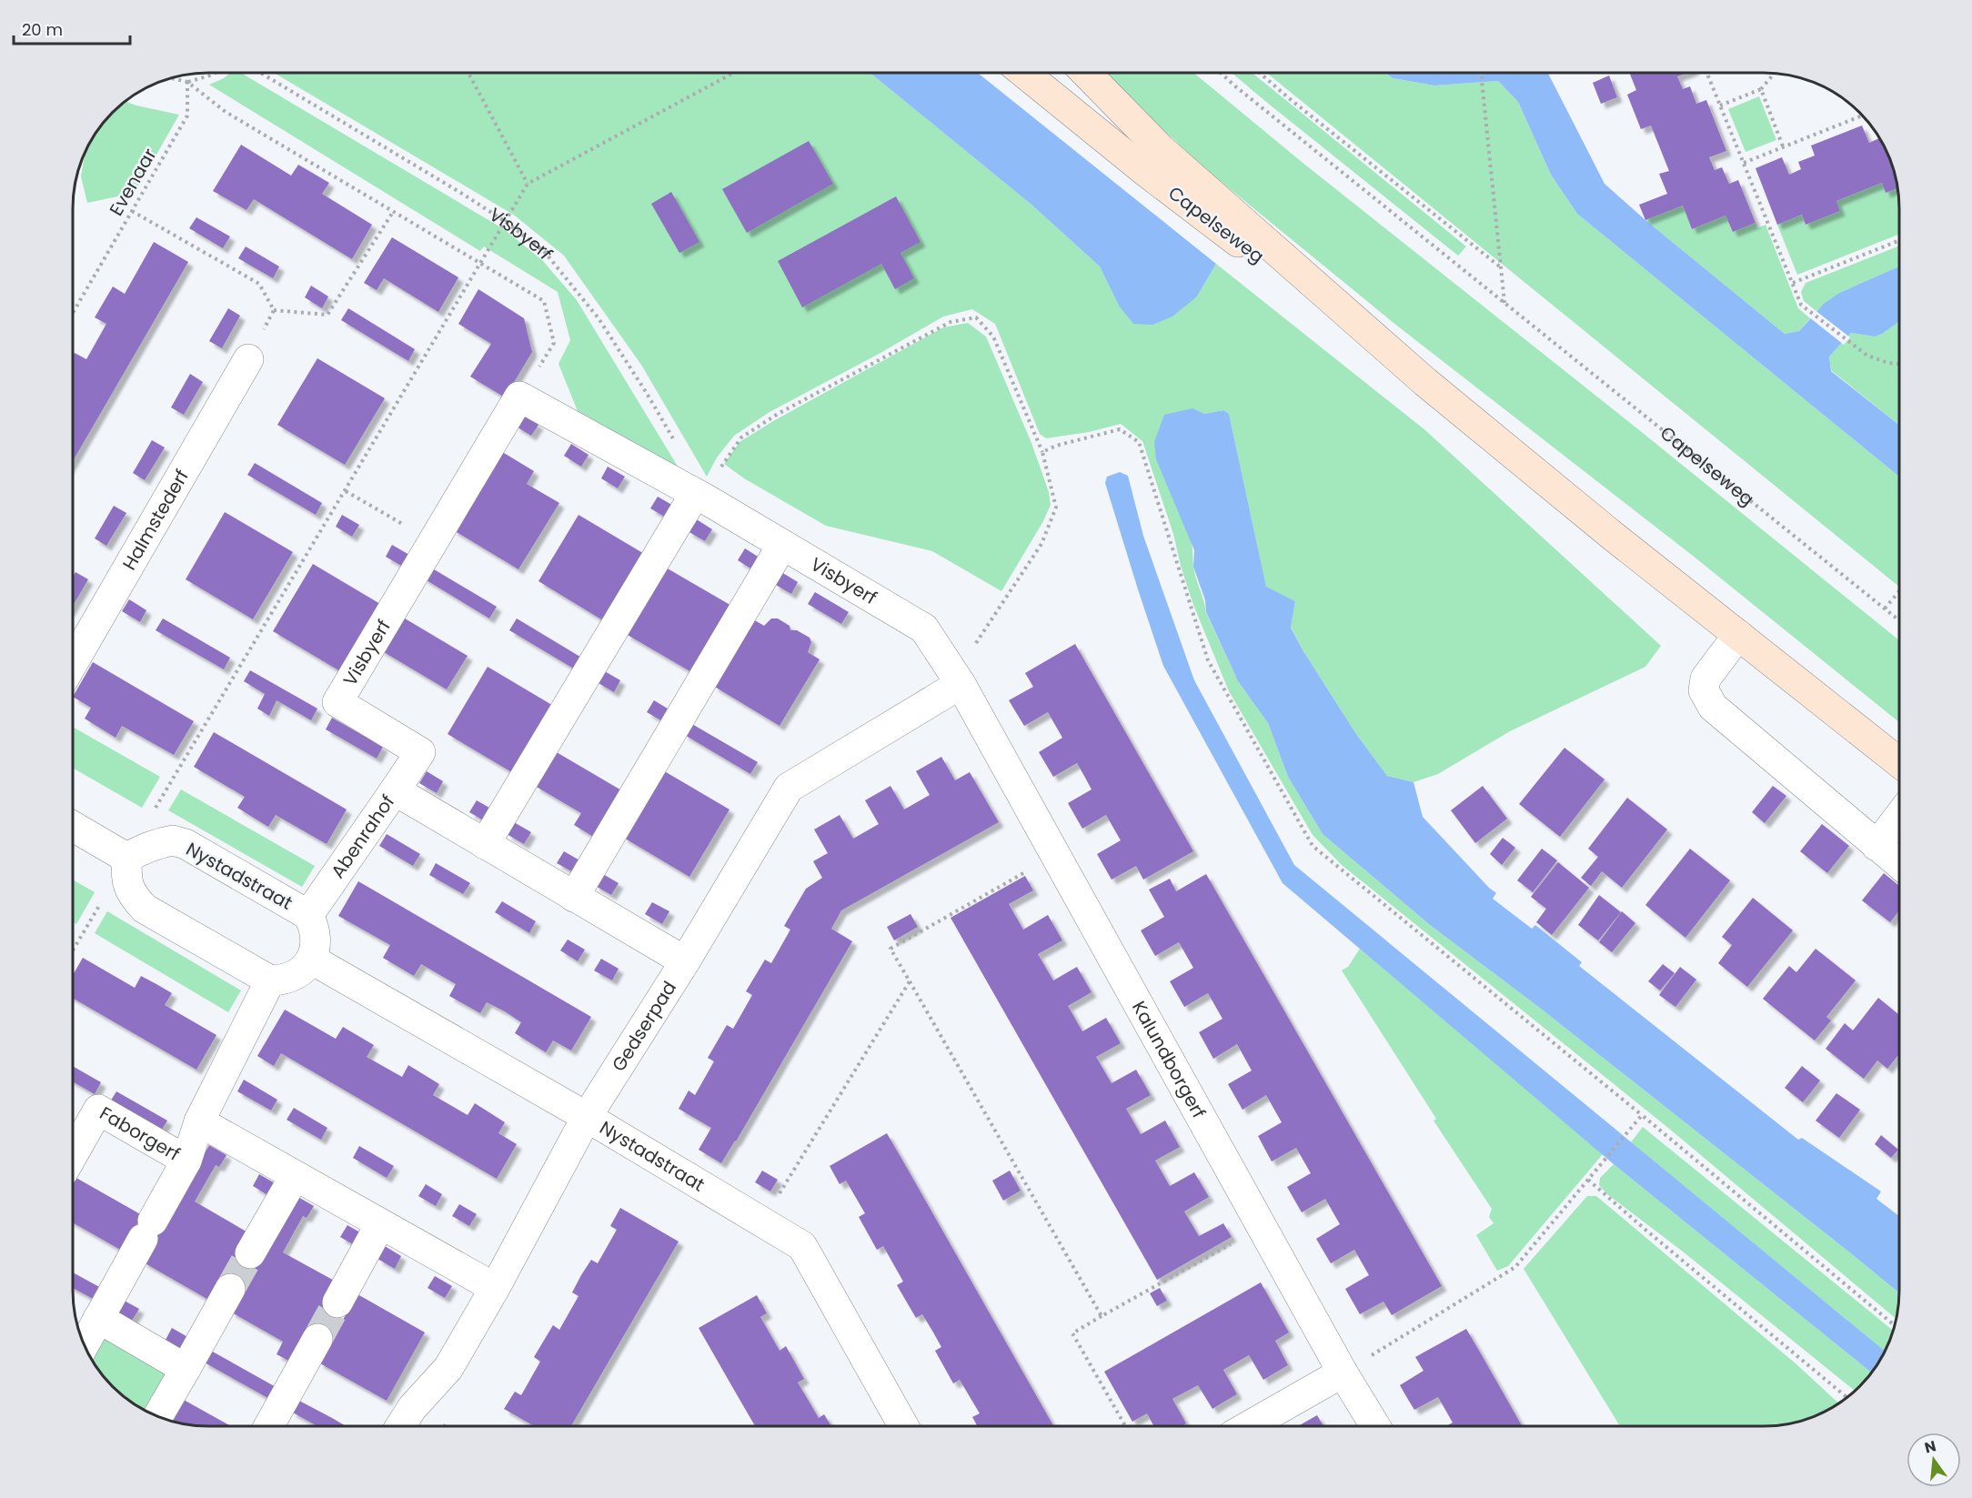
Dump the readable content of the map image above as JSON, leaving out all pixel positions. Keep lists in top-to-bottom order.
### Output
{
  "streets": {
    "main road": ["Capelseweg"],
    "street": [
      "Visbyerf",
      "Halmstederf",
      "Abenrahof",
      "Nystadstraat",
      "Gedserpad",
      "Kalundborgerf",
      "Faborgerf"
    ],
    "path": ["Evenaar"]
  },
  "crossings": [
    ["Visbyerf", "Abenrahof"],
    ["Visbyerf", "Gedserpad"],
    ["Visbyerf", "Kalundborgerf"],
    ["Abenrahof", "Nystadstraat"],
    ["Abenrahof", "Gedserpad"],
    ["Nystadstraat", "Gedserpad"],
    ["Gedserpad", "Kalundborgerf"]
  ],
  "scale_bar": "20 m",
  "north": "top"
}
